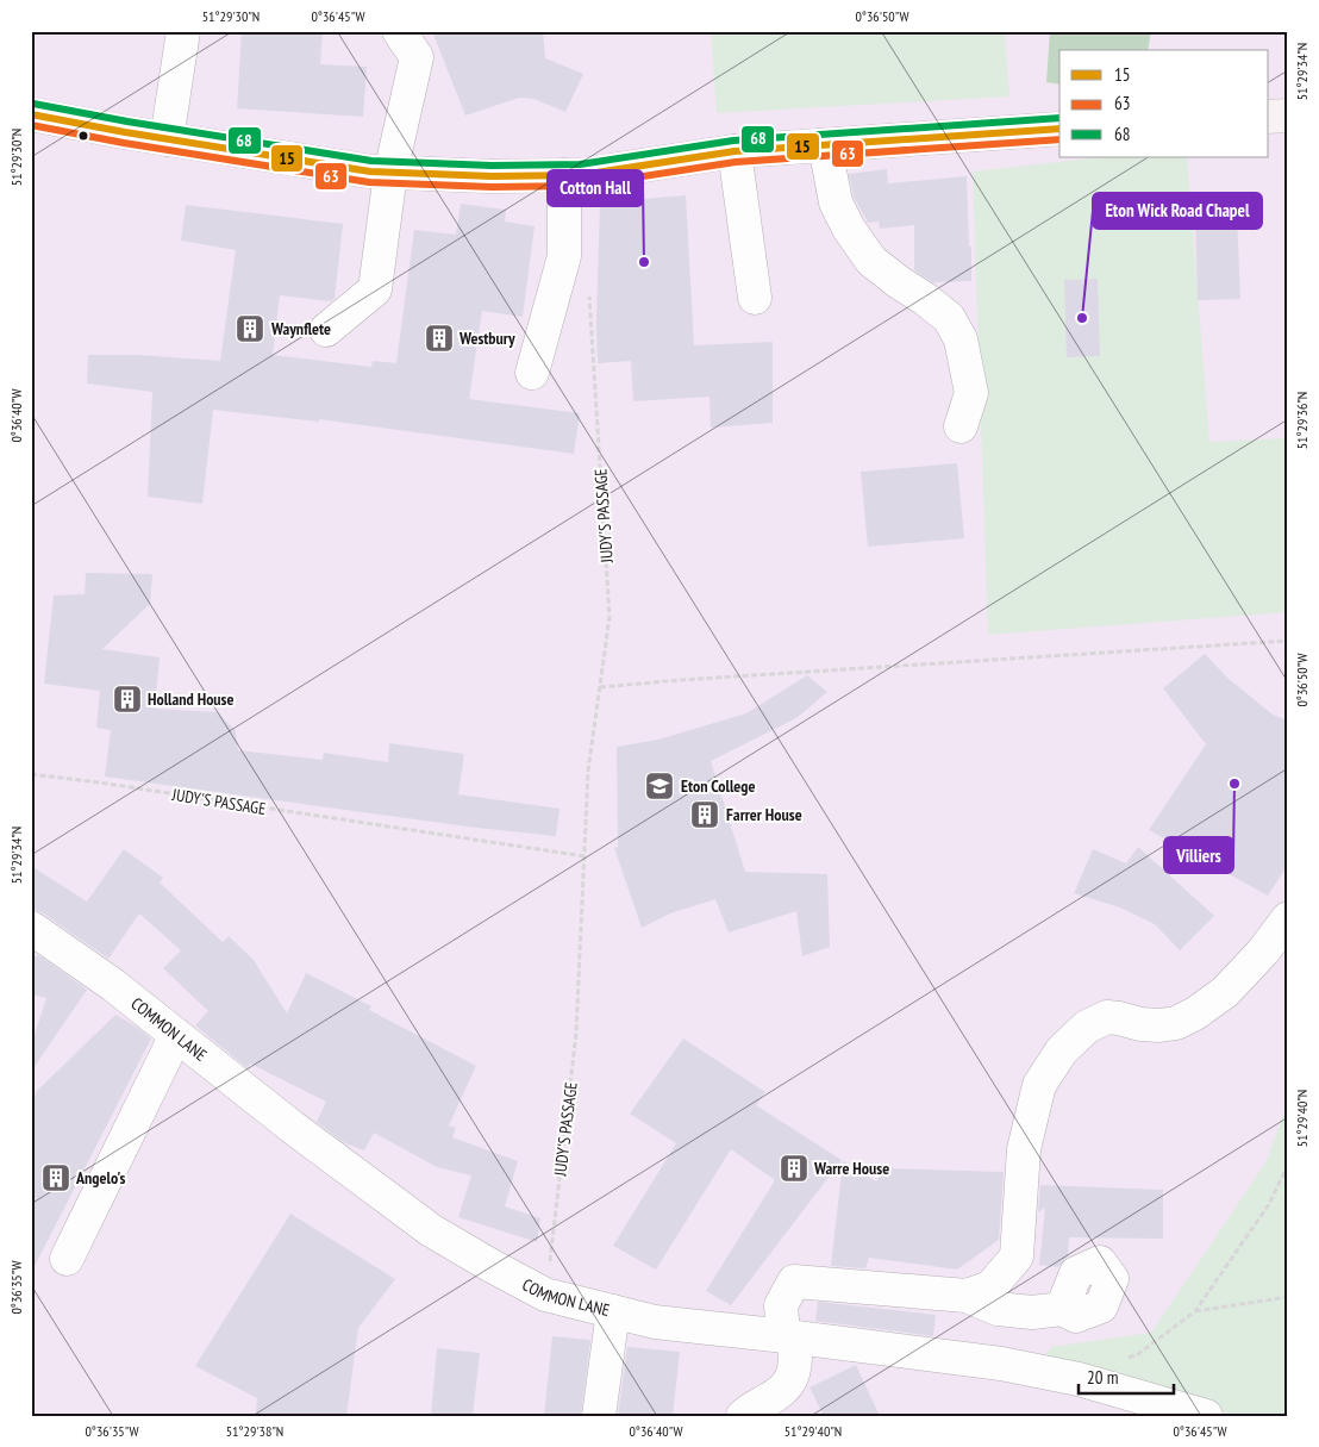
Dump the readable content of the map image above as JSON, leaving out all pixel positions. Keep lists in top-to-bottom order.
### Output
{
  "streets": {
    "street": ["COMMON LANE"],
    "path": ["JUDY'S PASSAGE"]
  },
  "crossings": [
    ["JUDY'S PASSAGE", "COMMON LANE"]
  ],
  "places": {
    "other": ["Cotton Hall", "Eton Wick Road Chapel", "Villiers"],
    "building": [
      "Waynflete",
      "Westbury",
      "Holland House",
      "Farrer House",
      "Warre House",
      "Angelo's"
    ],
    "school or university": ["Eton College"]
  },
  "lines": ["transit line 68", "transit line 15", "transit line 63"],
  "legend": ["15", "63", "68"],
  "scale_bar": "20 m",
  "coordinates": [
    "51°29'30\"N",
    "0°36'45\"W",
    "0°36'50\"W",
    "51°29'34\"N",
    "0°36'40\"W",
    "51°29'36\"N",
    "51°29'40\"N",
    "0°36'35\"W",
    "51°29'38\"N"
  ]
}
